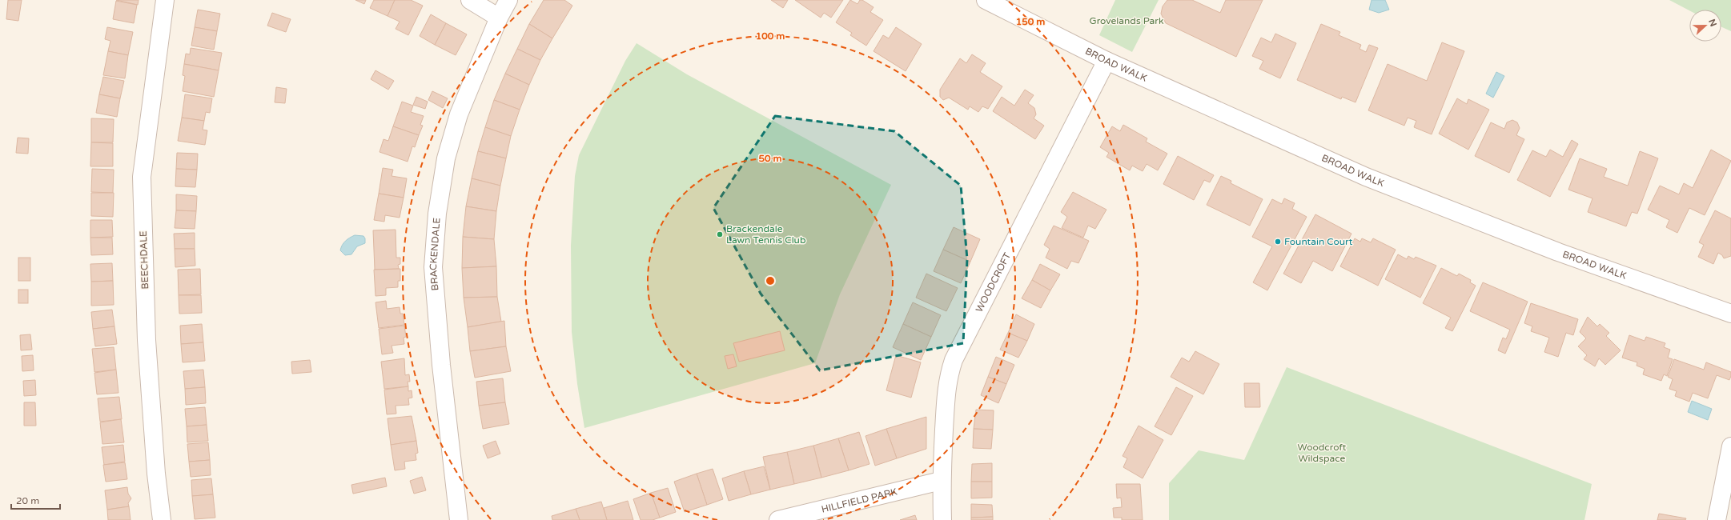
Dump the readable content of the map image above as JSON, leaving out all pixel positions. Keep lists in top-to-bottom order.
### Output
{
  "streets": {
    "street": [
      "BROAD WALK",
      "BRACKENDALE",
      "BEECHDALE",
      "WOODCROFT",
      "HILLFIELD PARK"
    ]
  },
  "crossings": [
    ["BROAD WALK", "WOODCROFT"],
    ["WOODCROFT", "HILLFIELD PARK"]
  ],
  "parks": ["Grovelands Park", "Woodcroft Wildspace"],
  "places": ["Brackendale Lawn Tennis Club", "Fountain Court"],
  "scale_bar": "20 m",
  "north": "right",
  "rings": ["150 m", "100 m", "50 m"]
}
